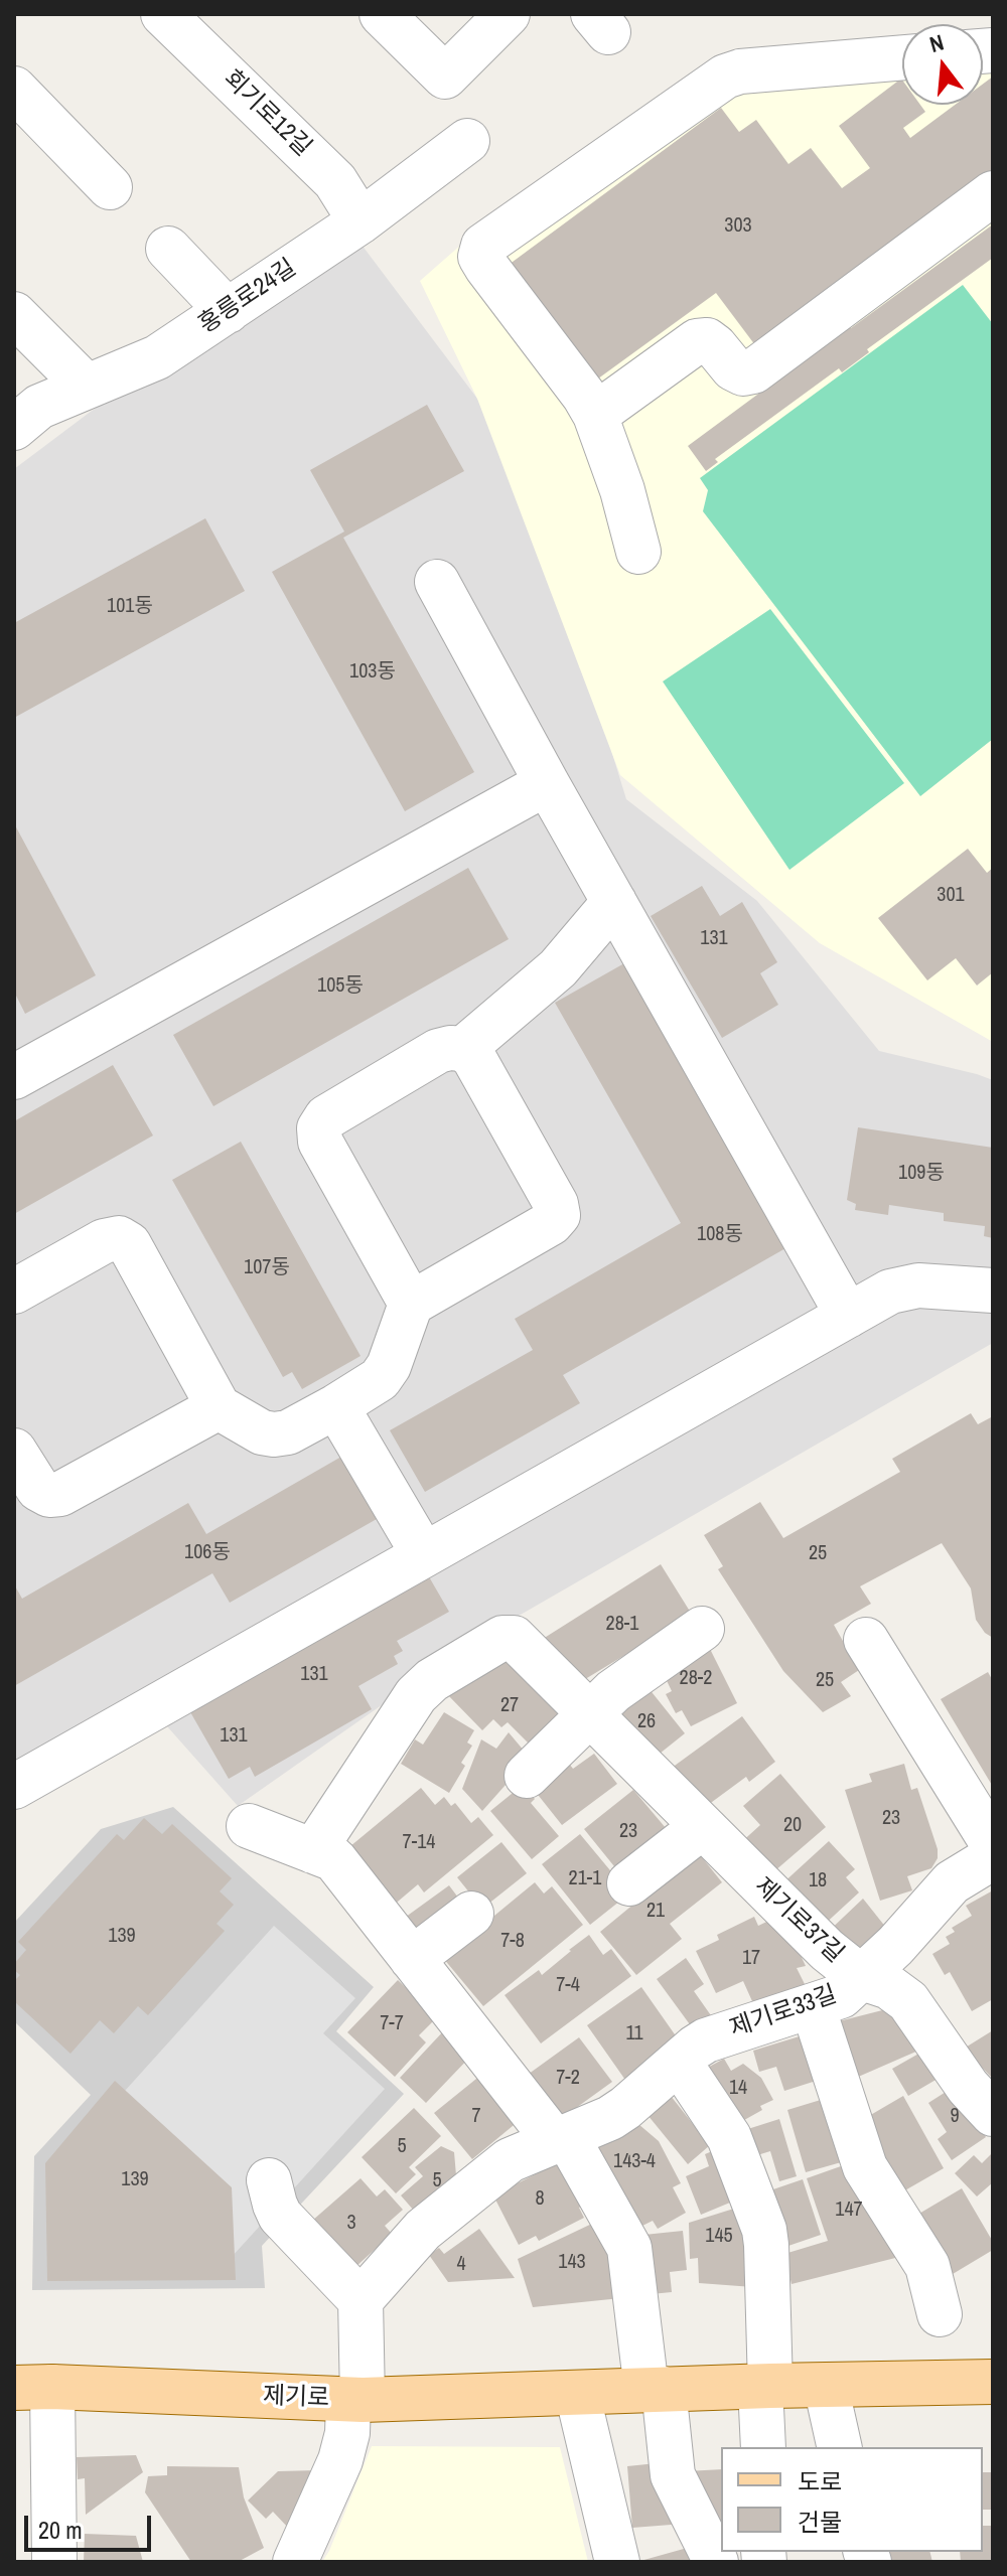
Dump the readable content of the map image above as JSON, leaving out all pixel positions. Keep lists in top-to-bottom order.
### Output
{
  "streets": {
    "main road": ["제기로"],
    "street": [
      "회기로12길",
      "홍릉로24길",
      "제기로37길",
      "제기로33길"
    ]
  },
  "crossings": [
    ["회기로12길", "홍릉로24길"],
    ["제기로37길", "제기로33길"]
  ],
  "house_numbers": [
    "303",
    "101동",
    "103동",
    "301",
    "131",
    "105동",
    "109동",
    "108동",
    "107동",
    "106동",
    "25",
    "28-1",
    "131",
    "28-2",
    "25",
    "27",
    "26",
    "131",
    "23",
    "20",
    "23",
    "7-14",
    "21-1",
    "18",
    "21",
    "139",
    "7-8",
    "17",
    "7-4",
    "7-7",
    "11",
    "7-2",
    "14",
    "7",
    "9",
    "5",
    "143-4",
    "139",
    "5",
    "8",
    "147",
    "3",
    "145",
    "143",
    "4"
  ],
  "legend": ["도로", "건물"],
  "scale_bar": "20 m",
  "north": "top"
}
